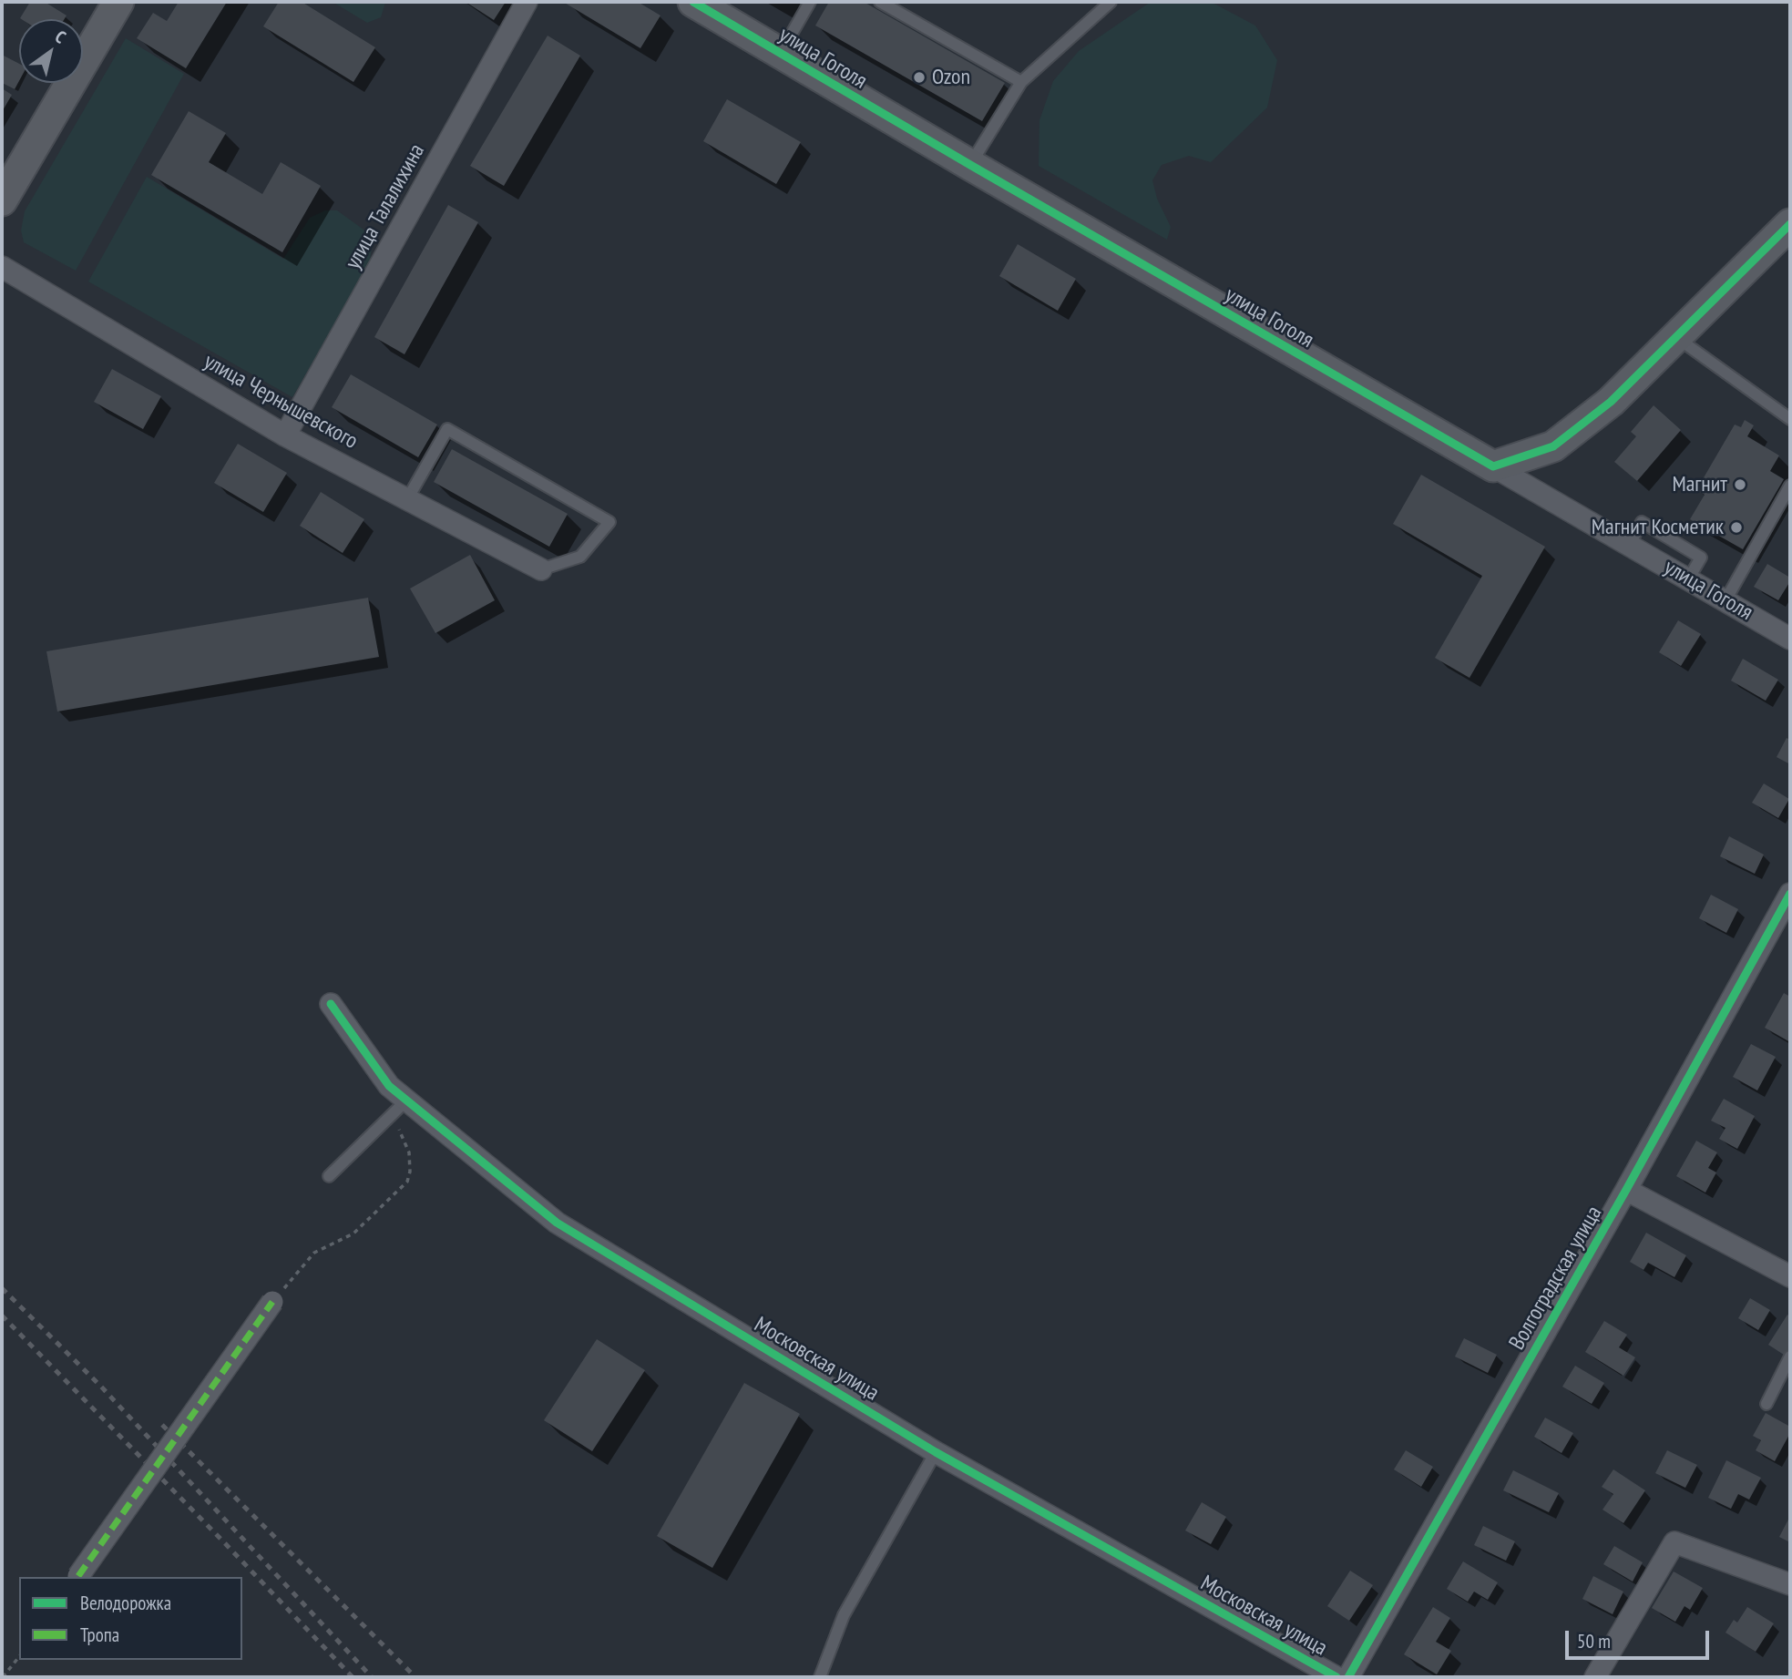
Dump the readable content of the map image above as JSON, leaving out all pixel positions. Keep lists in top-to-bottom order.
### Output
{
  "streets": {
    "street": [
      "улица Гоголя",
      "улица Талалихина",
      "улица Чернышевского",
      "Волгоградская улица",
      "Московская улица"
    ]
  },
  "crossings": [
    ["улица Талалихина", "улица Чернышевского"]
  ],
  "places": ["Ozon", "Магнит", "Магнит Косметик"],
  "legend": ["Велодорожка", "Тропа"],
  "scale_bar": "50 m",
  "north": "top right"
}
